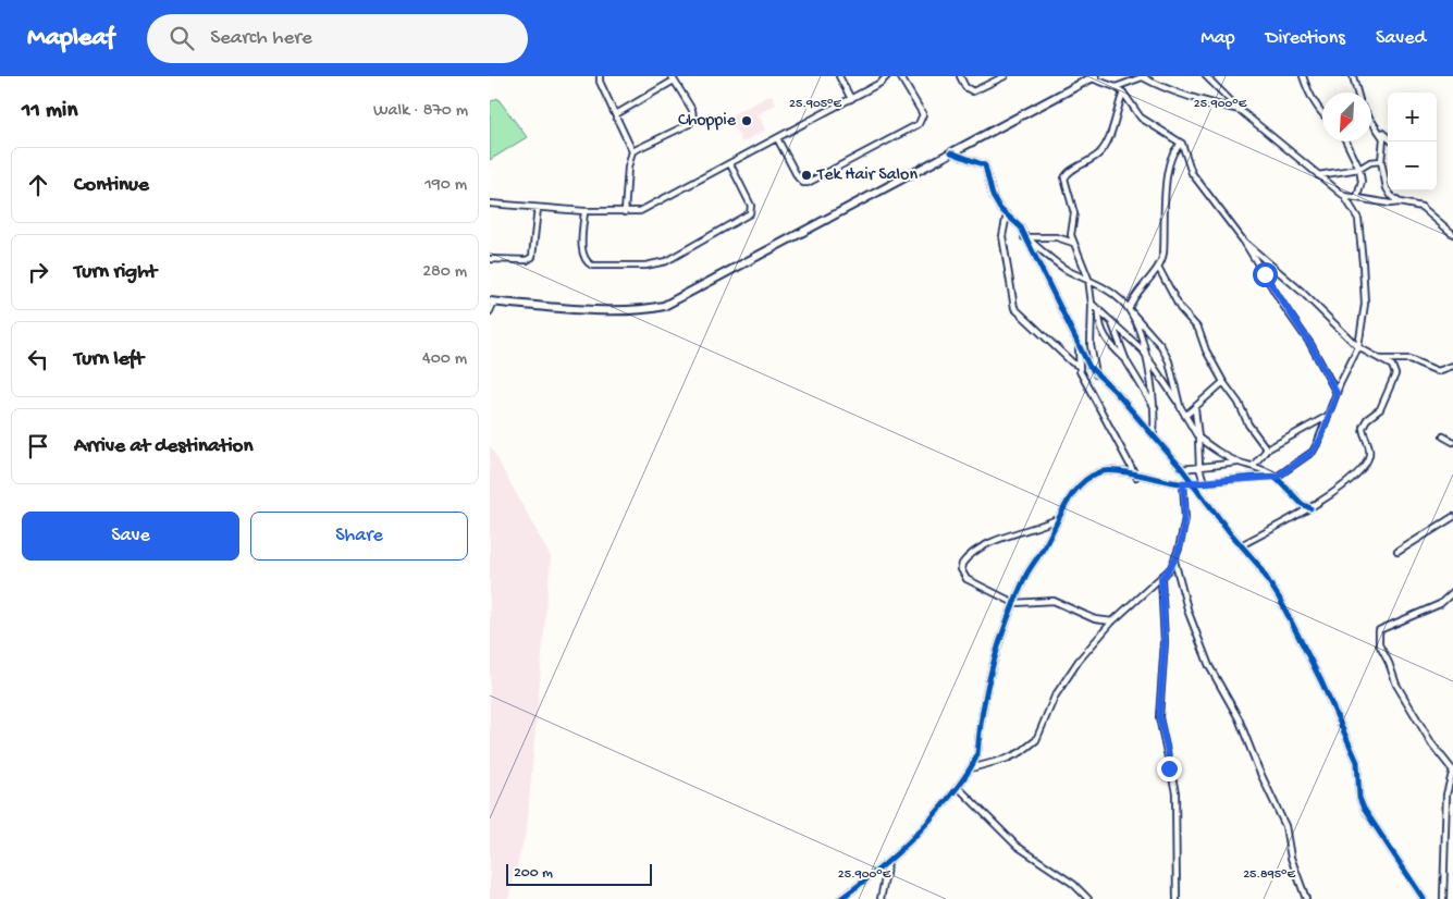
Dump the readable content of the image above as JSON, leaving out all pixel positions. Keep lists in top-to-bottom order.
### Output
{
  "places": ["Choppie", "Tek Hair Salon"],
  "scale_bar": "200 m",
  "north": "bottom left",
  "page": {
    "header": "Mapleaf",
    "search": "Search here",
    "nav": ["Map", "Directions", "Saved"],
    "heading": ["11 min", "Walk · 870 m"],
    "map_buttons": ["+", "−"],
    "list": [
      ["Continue", "190 m"],
      ["Turn right", "280 m"],
      ["Turn left", "400 m"],
      "Arrive at destination"
    ],
    "buttons": ["Save", "Share"],
    "scale": "200 m"
  },
  "coordinates": ["25.905°E", "25.900°E", "25.895°E"]
}
